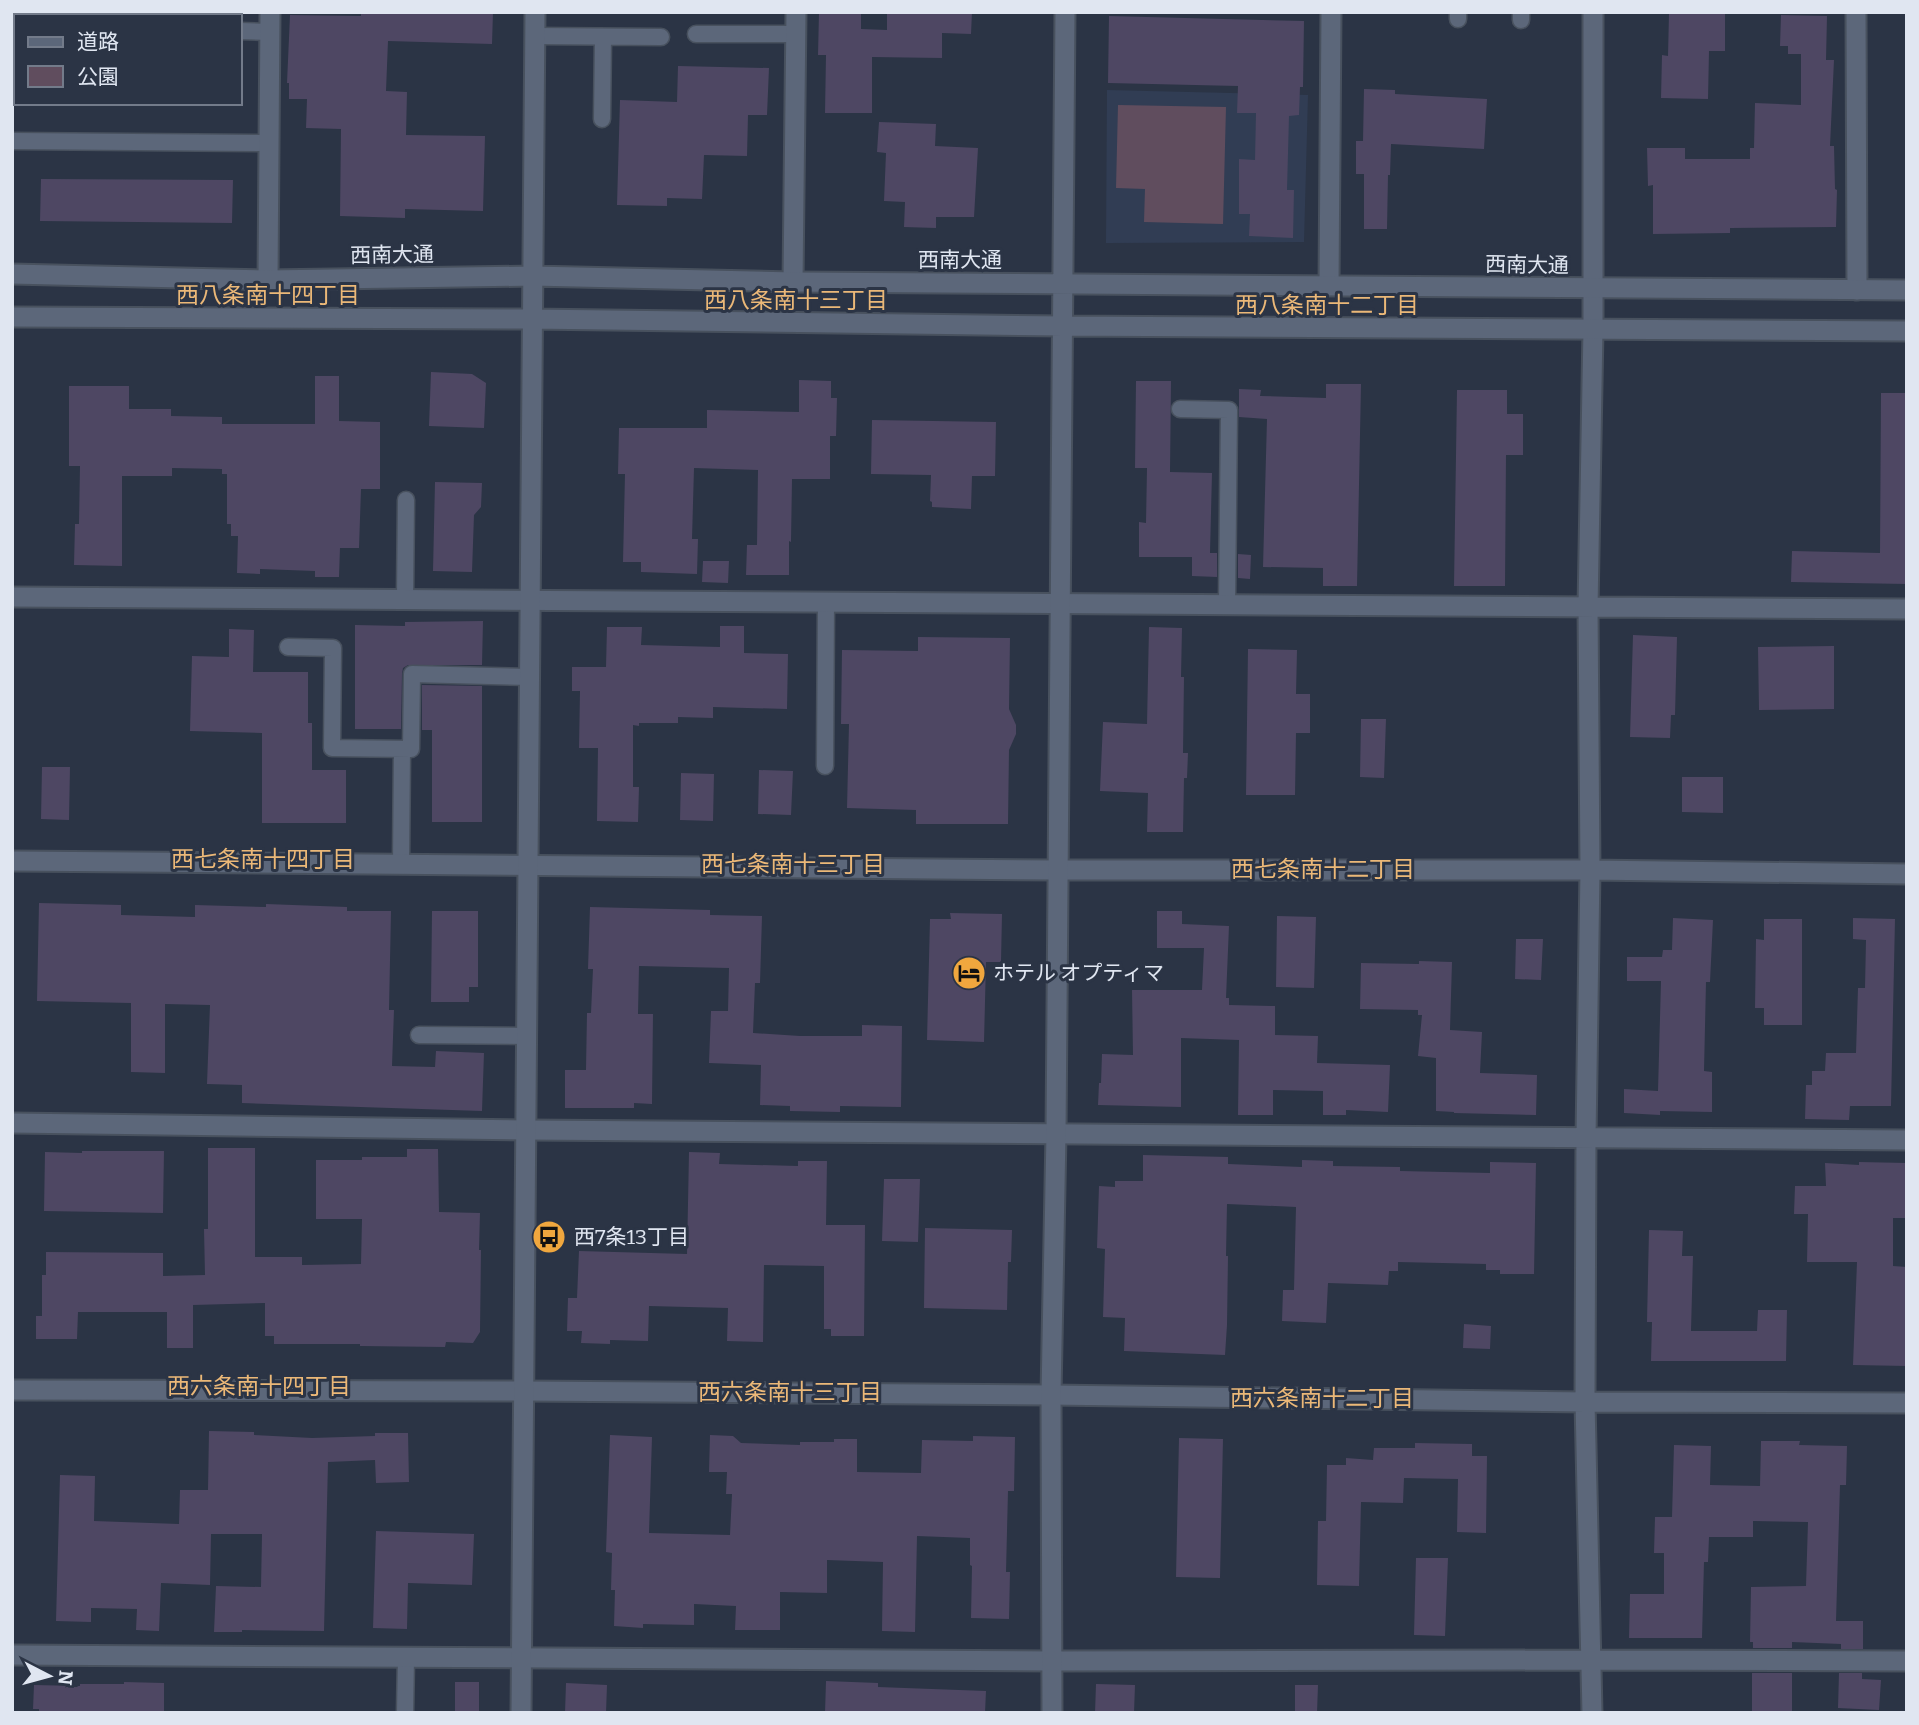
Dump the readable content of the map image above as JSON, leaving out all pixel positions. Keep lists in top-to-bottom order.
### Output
{
  "streets": {
    "street": ["西南大通"]
  },
  "districts": [
    "西八条南十四丁目",
    "西八条南十三丁目",
    "西八条南十二丁目",
    "西七条南十四丁目",
    "西七条南十三丁目",
    "西七条南十二丁目",
    "西六条南十四丁目",
    "西六条南十三丁目",
    "西六条南十二丁目"
  ],
  "places": {
    "hotel": ["ホテル オプティマ"],
    "bus stop": ["西7条13丁目"]
  },
  "legend": ["道路", "公園"],
  "north": "right"
}
